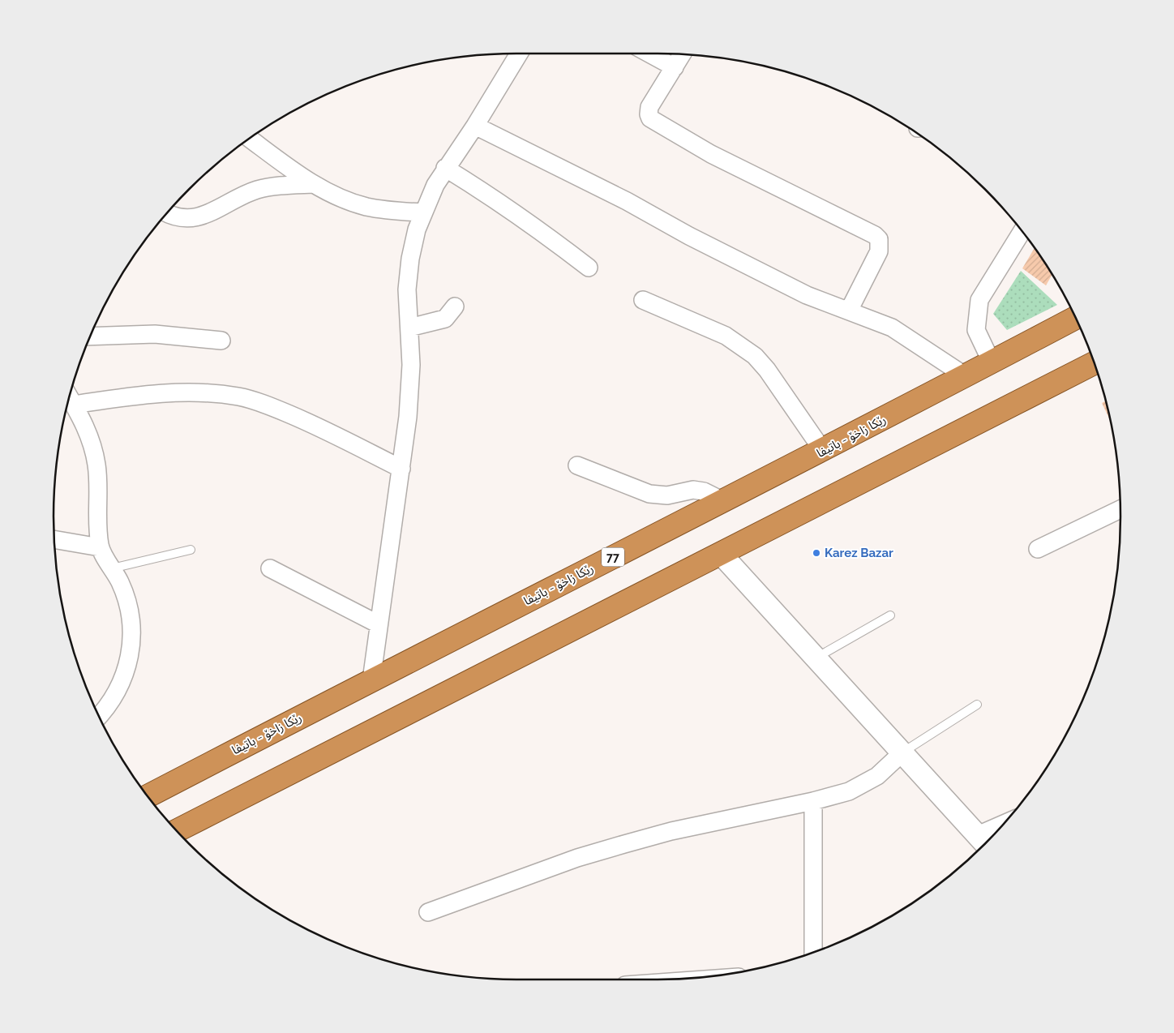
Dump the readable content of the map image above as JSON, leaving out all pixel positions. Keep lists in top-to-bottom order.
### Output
{
  "streets": {
    "highway": ["رێکا زاخۆ - باتیفا", "77"]
  },
  "places": ["Karez Bazar"]
}
